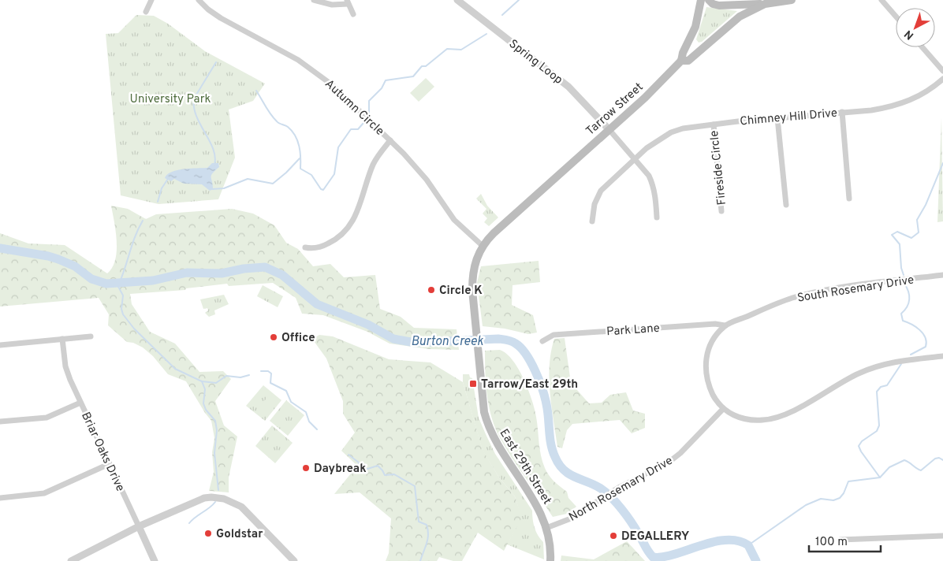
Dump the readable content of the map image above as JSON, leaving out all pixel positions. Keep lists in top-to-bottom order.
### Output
{
  "streets": {
    "main road": ["Tarrow Street", "East 29th Street"],
    "street": [
      "Spring Loop",
      "Autumn Circle",
      "Chimney Hill Drive",
      "Fireside Circle",
      "South Rosemary Drive",
      "Park Lane",
      "Briar Oaks Drive",
      "North Rosemary Drive"
    ]
  },
  "crossings": [
    ["Spring Loop", "Tarrow Street"],
    ["Autumn Circle", "Tarrow Street"],
    ["Tarrow Street", "East 29th Street"],
    ["Chimney Hill Drive", "Fireside Circle"],
    ["South Rosemary Drive", "Park Lane"],
    ["East 29th Street", "North Rosemary Drive"]
  ],
  "water": ["Burton Creek"],
  "parks": ["University Park"],
  "places": {
    "other": [
      "Circle K",
      "Office",
      "Daybreak",
      "Goldstar",
      "DEGALLERY"
    ],
    "transit": ["Tarrow/East 29th"]
  },
  "scale_bar": "100 m",
  "north": "bottom left"
}
